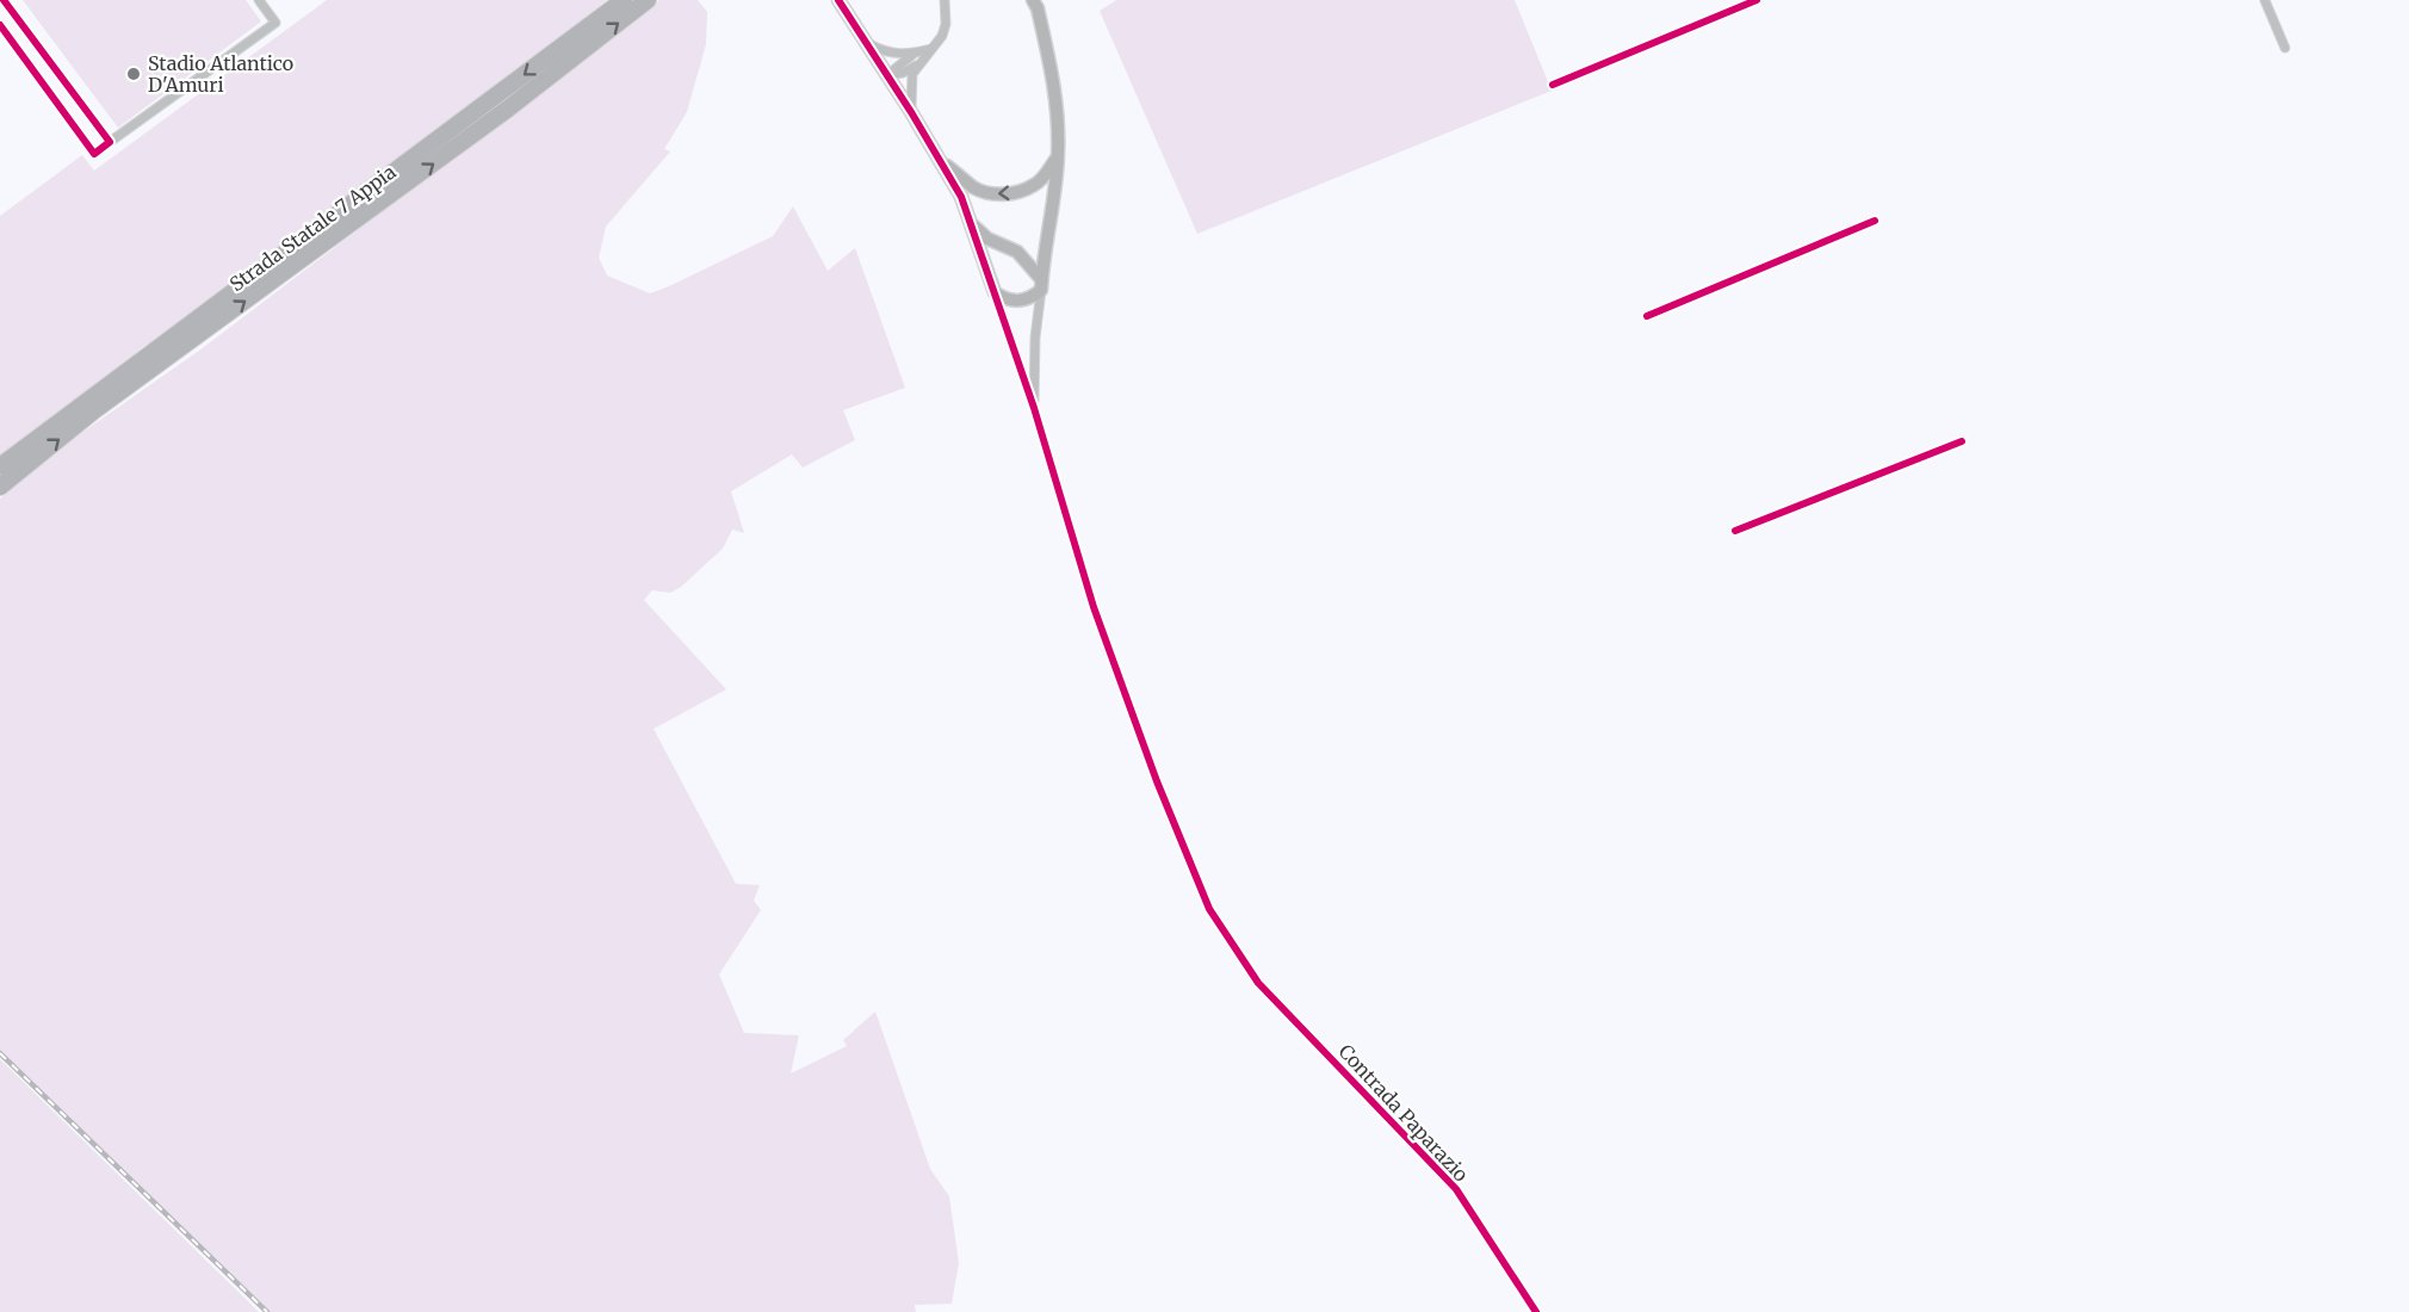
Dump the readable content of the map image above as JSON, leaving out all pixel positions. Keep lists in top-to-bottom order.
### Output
{
  "streets": {
    "highway": ["Strada Statale 7 Appia"],
    "street": ["Contrada Paparazio"]
  },
  "places": ["Stadio Atlantico D'Amuri"]
}
